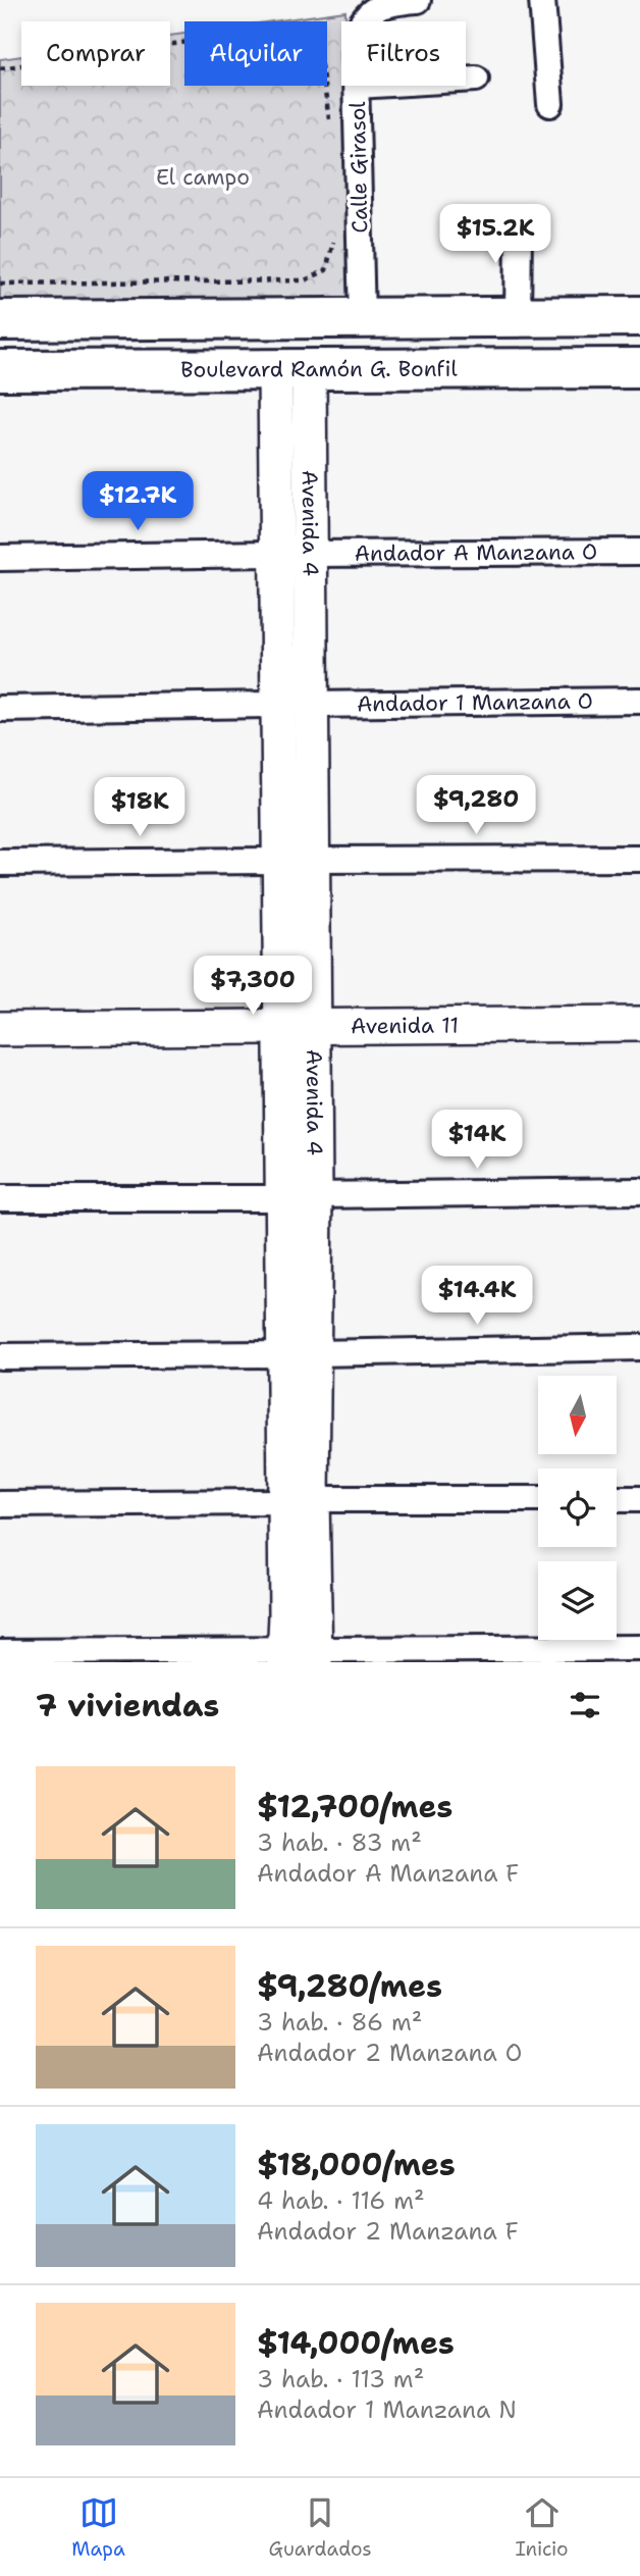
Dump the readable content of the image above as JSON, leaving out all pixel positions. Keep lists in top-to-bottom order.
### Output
{
  "streets": {
    "main road": ["Boulevard Ramón G. Bonfil"],
    "street": [
      "Calle Girasol",
      "Avenida 4",
      "Andador A Manzana O",
      "Andador 1 Manzana O",
      "Avenida 11"
    ]
  },
  "crossings": [
    ["Boulevard Ramón G. Bonfil", "Avenida 4"],
    ["Avenida 4", "Andador A Manzana O"],
    ["Avenida 4", "Andador 1 Manzana O"],
    ["Avenida 4", "Avenida 11"]
  ],
  "parks": ["El campo"],
  "north": "bottom",
  "page": {
    "chip": ["Comprar", "Alquilar", "Filtros"],
    "price": [
      "$15.2K",
      "$12.7K",
      "$9,280",
      "$18K",
      "$7,300",
      "$14K",
      "$14.4K"
    ],
    "heading": "7 viviendas",
    "list": [
      {
        "name": "$12,700/mes",
        "note": "3 hab. · 83 m² · Andador A Manzana F"
      },
      {
        "name": "$9,280/mes",
        "note": "3 hab. · 86 m² · Andador 2 Manzana O"
      },
      {
        "name": "$18,000/mes",
        "note": "4 hab. · 116 m² · Andador 2 Manzana F"
      },
      {
        "name": "$14,000/mes",
        "note": "3 hab. · 113 m² · Andador 1 Manzana N"
      }
    ],
    "tabs": ["Mapa", "Guardados", "Inicio"]
  }
}
